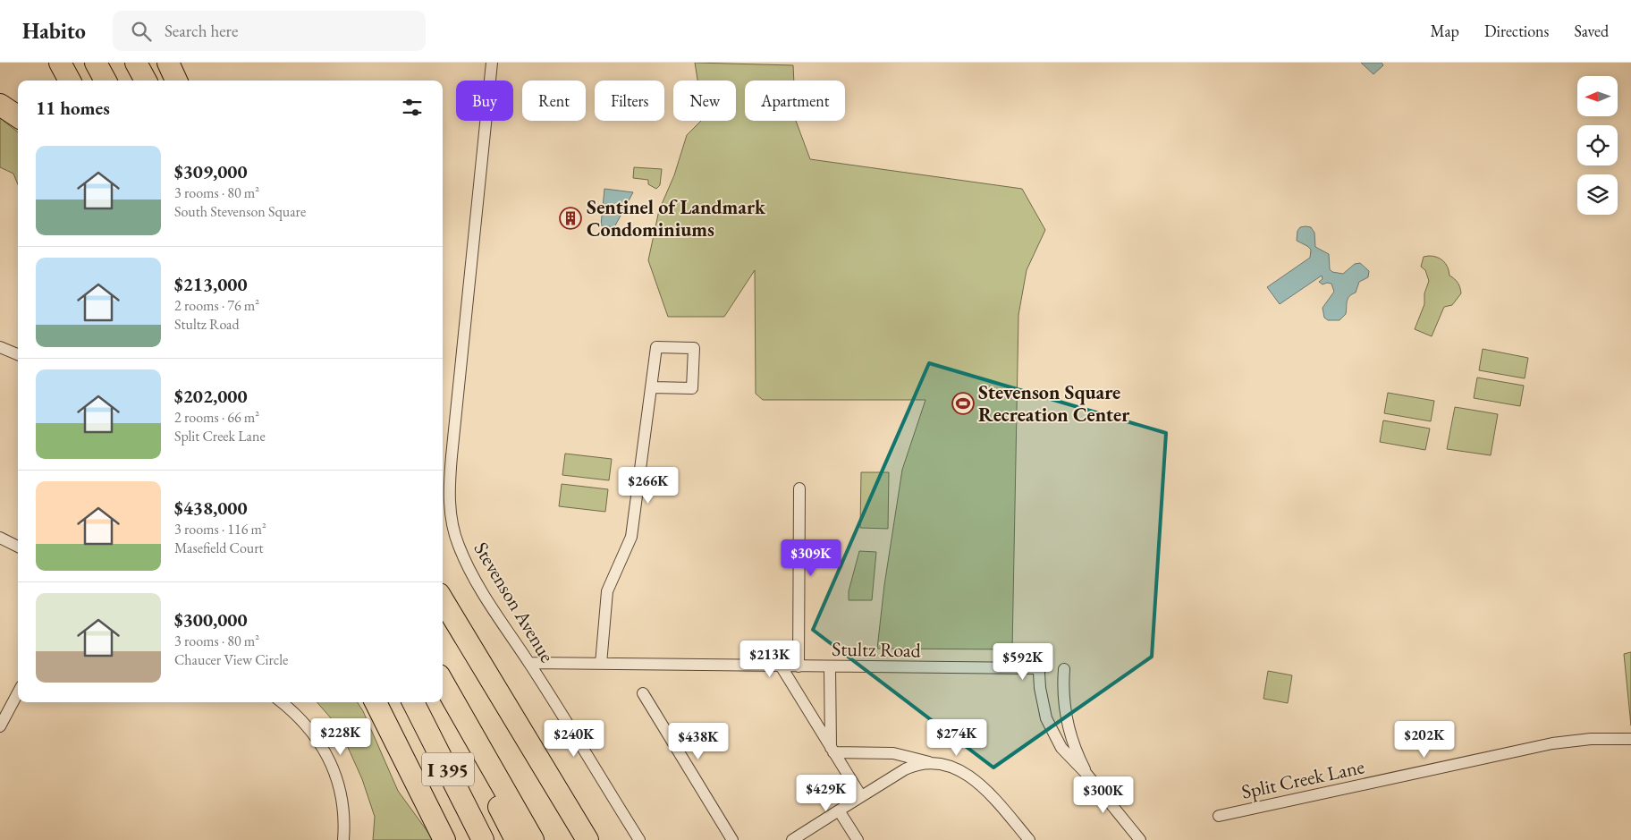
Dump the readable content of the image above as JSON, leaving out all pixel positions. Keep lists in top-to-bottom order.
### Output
{
  "streets": {
    "highway": ["I 395"],
    "street": ["Stevenson Avenue", "Stultz Road", "Split Creek Lane"]
  },
  "crossings": [
    ["Stevenson Avenue", "Stultz Road"]
  ],
  "places": {
    "building": ["Sentinel of Landmark Condominiums"],
    "sports": ["Stevenson Square Recreation Center"]
  },
  "north": "left",
  "page": {
    "header": "Habito",
    "search": "Search here",
    "nav": ["Map", "Directions", "Saved"],
    "chip": [
      "Buy",
      "Rent",
      "Filters",
      "New",
      "Apartment"
    ],
    "heading": "11 homes",
    "list": [
      {
        "name": "$309,000",
        "note": "3 rooms · 80 m² · South Stevenson Square"
      },
      {
        "name": "$213,000",
        "note": "2 rooms · 76 m² · Stultz Road"
      },
      {
        "name": "$202,000",
        "note": "2 rooms · 66 m² · Split Creek Lane"
      },
      {
        "name": "$438,000",
        "note": "3 rooms · 116 m² · Masefield Court"
      },
      {
        "name": "$300,000",
        "note": "3 rooms · 80 m² · Chaucer View Circle"
      }
    ],
    "price": [
      "$266K",
      "$309K",
      "$213K",
      "$592K",
      "$228K",
      "$274K",
      "$240K",
      "$202K",
      "$438K",
      "$429K",
      "$300K"
    ]
  }
}
